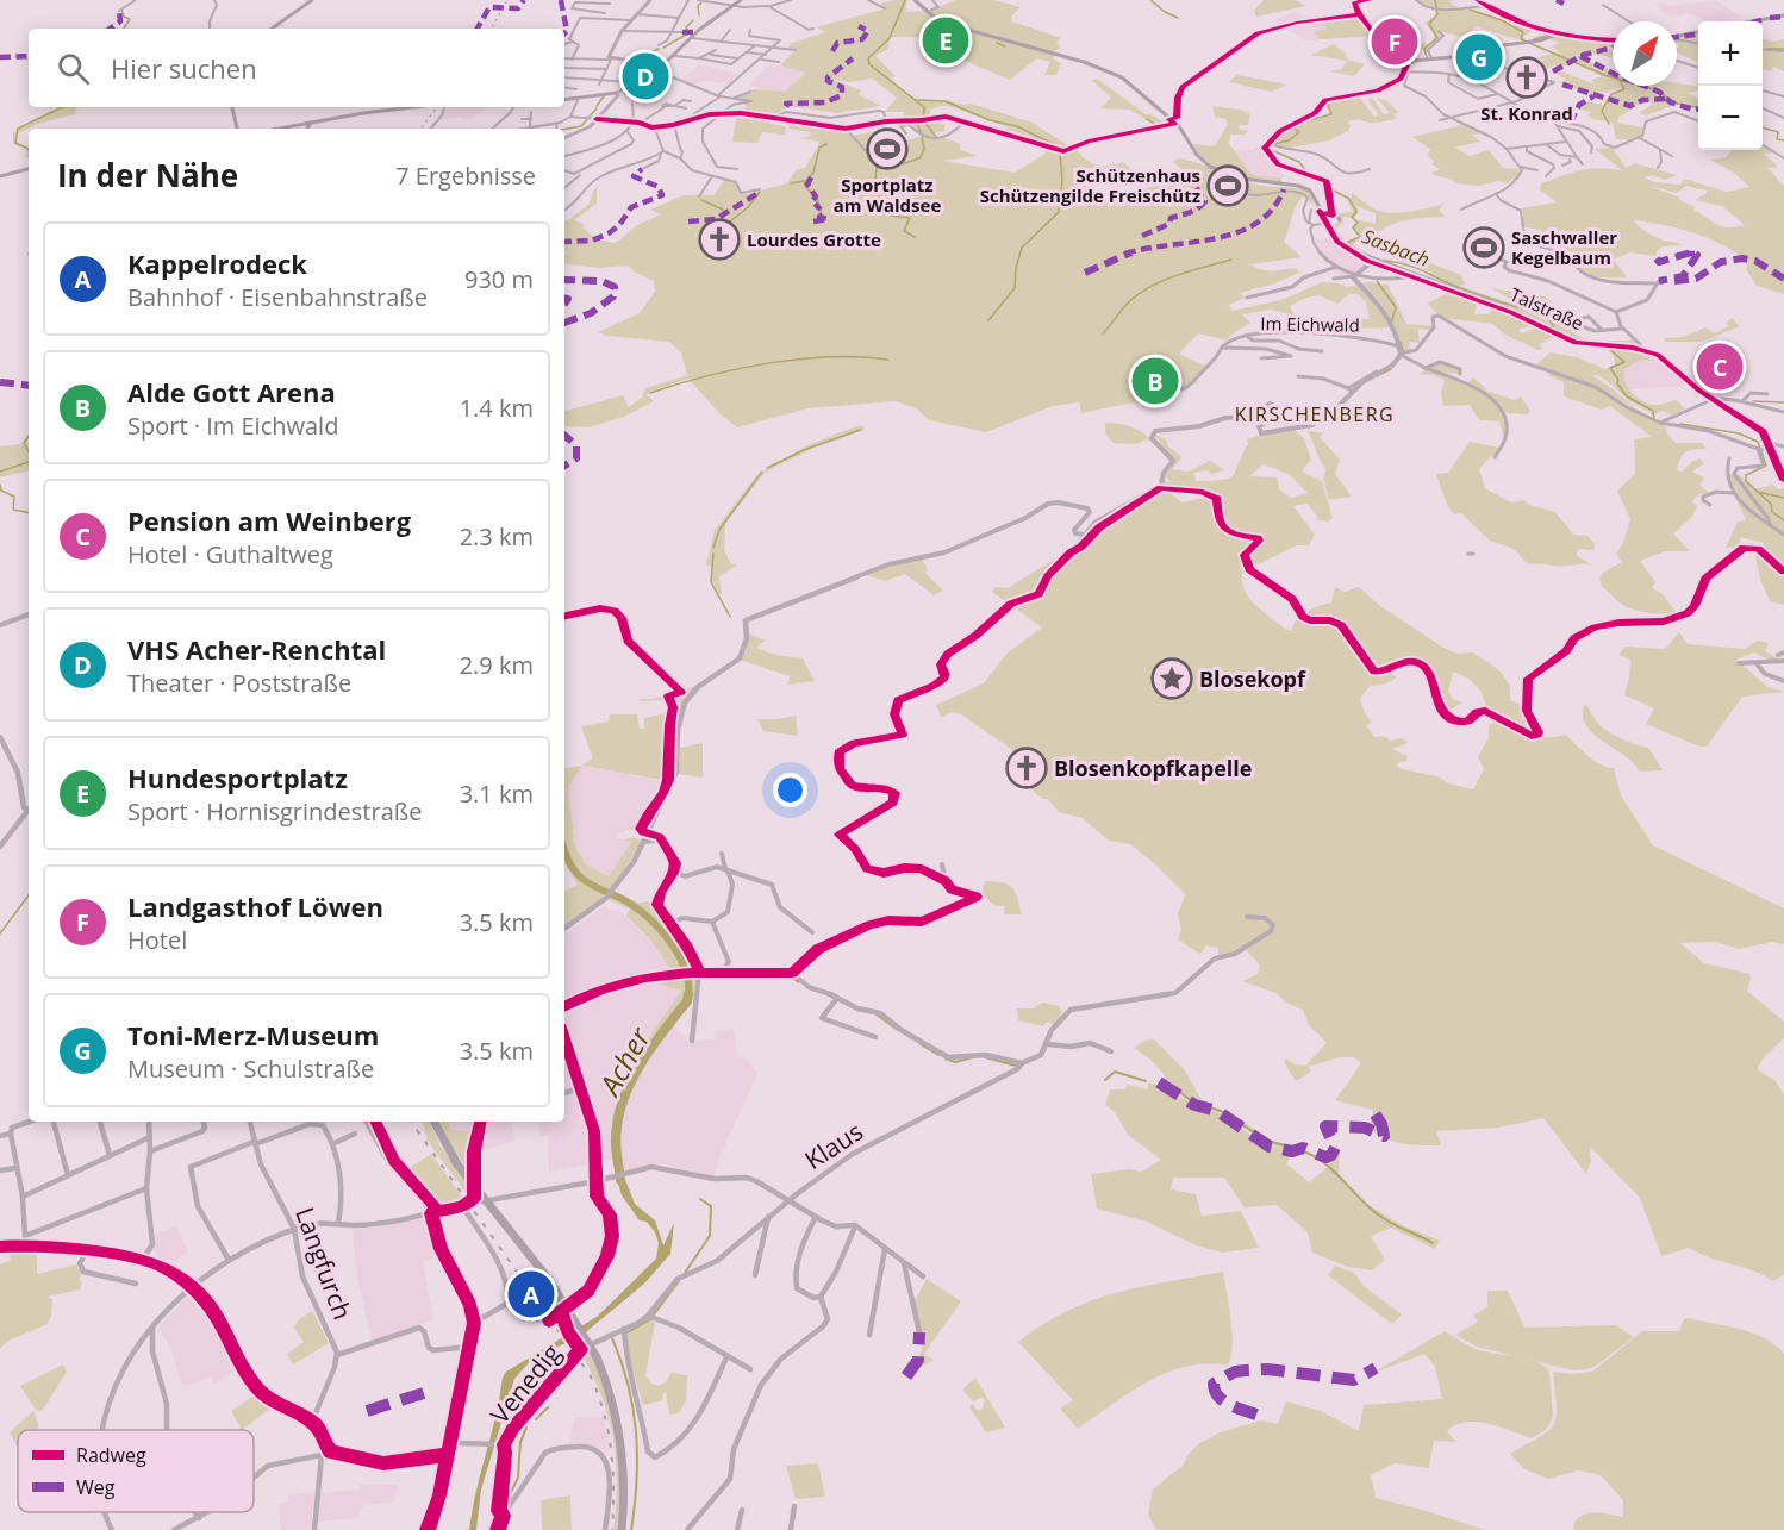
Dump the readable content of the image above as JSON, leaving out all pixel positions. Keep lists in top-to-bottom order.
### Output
{
  "streets": {
    "main road": ["Talstraße"],
    "street": [
      "Im Eichwald",
      "Klaus",
      "Langfurch",
      "Venedig"
    ]
  },
  "crossings": [
    ["Klaus", "Venedig"]
  ],
  "districts": ["KIRSCHENBERG"],
  "water": ["Sasbach", "Acher"],
  "places": {
    "church": ["St. Konrad", "Lourdes Grotte", "Blosenkopfkapelle"],
    "sports": ["Sportplatz am Waldsee", "Schützenhaus Schützengilde Freischütz", "Saschwaller Kegelbaum"],
    "place": ["Blosekopf"]
  },
  "legend": ["Radweg", "Weg"],
  "north": "top right",
  "page": {
    "pins": [
      "E",
      "F",
      "G",
      "D",
      "C",
      "B",
      "A"
    ],
    "map_buttons": ["+", "−"],
    "search": "Hier suchen",
    "heading": ["In der Nähe", "7 Ergebnisse"],
    "list": [
      {
        "mark": "A",
        "name": "Kappelrodeck",
        "note": "Bahnhof · Eisenbahnstraße",
        "value": "930 m"
      },
      {
        "mark": "B",
        "name": "Alde Gott Arena",
        "note": "Sport · Im Eichwald",
        "value": "1.4 km"
      },
      {
        "mark": "C",
        "name": "Pension am Weinberg",
        "note": "Hotel · Guthaltweg",
        "value": "2.3 km"
      },
      {
        "mark": "D",
        "name": "VHS Acher-Renchtal",
        "note": "Theater · Poststraße",
        "value": "2.9 km"
      },
      {
        "mark": "E",
        "name": "Hundesportplatz",
        "note": "Sport · Hornisgrindestraße",
        "value": "3.1 km"
      },
      {
        "mark": "F",
        "name": "Landgasthof Löwen",
        "note": "Hotel",
        "value": "3.5 km"
      },
      {
        "mark": "G",
        "name": "Toni-Merz-Museum",
        "note": "Museum · Schulstraße",
        "value": "3.5 km"
      }
    ]
  }
}
